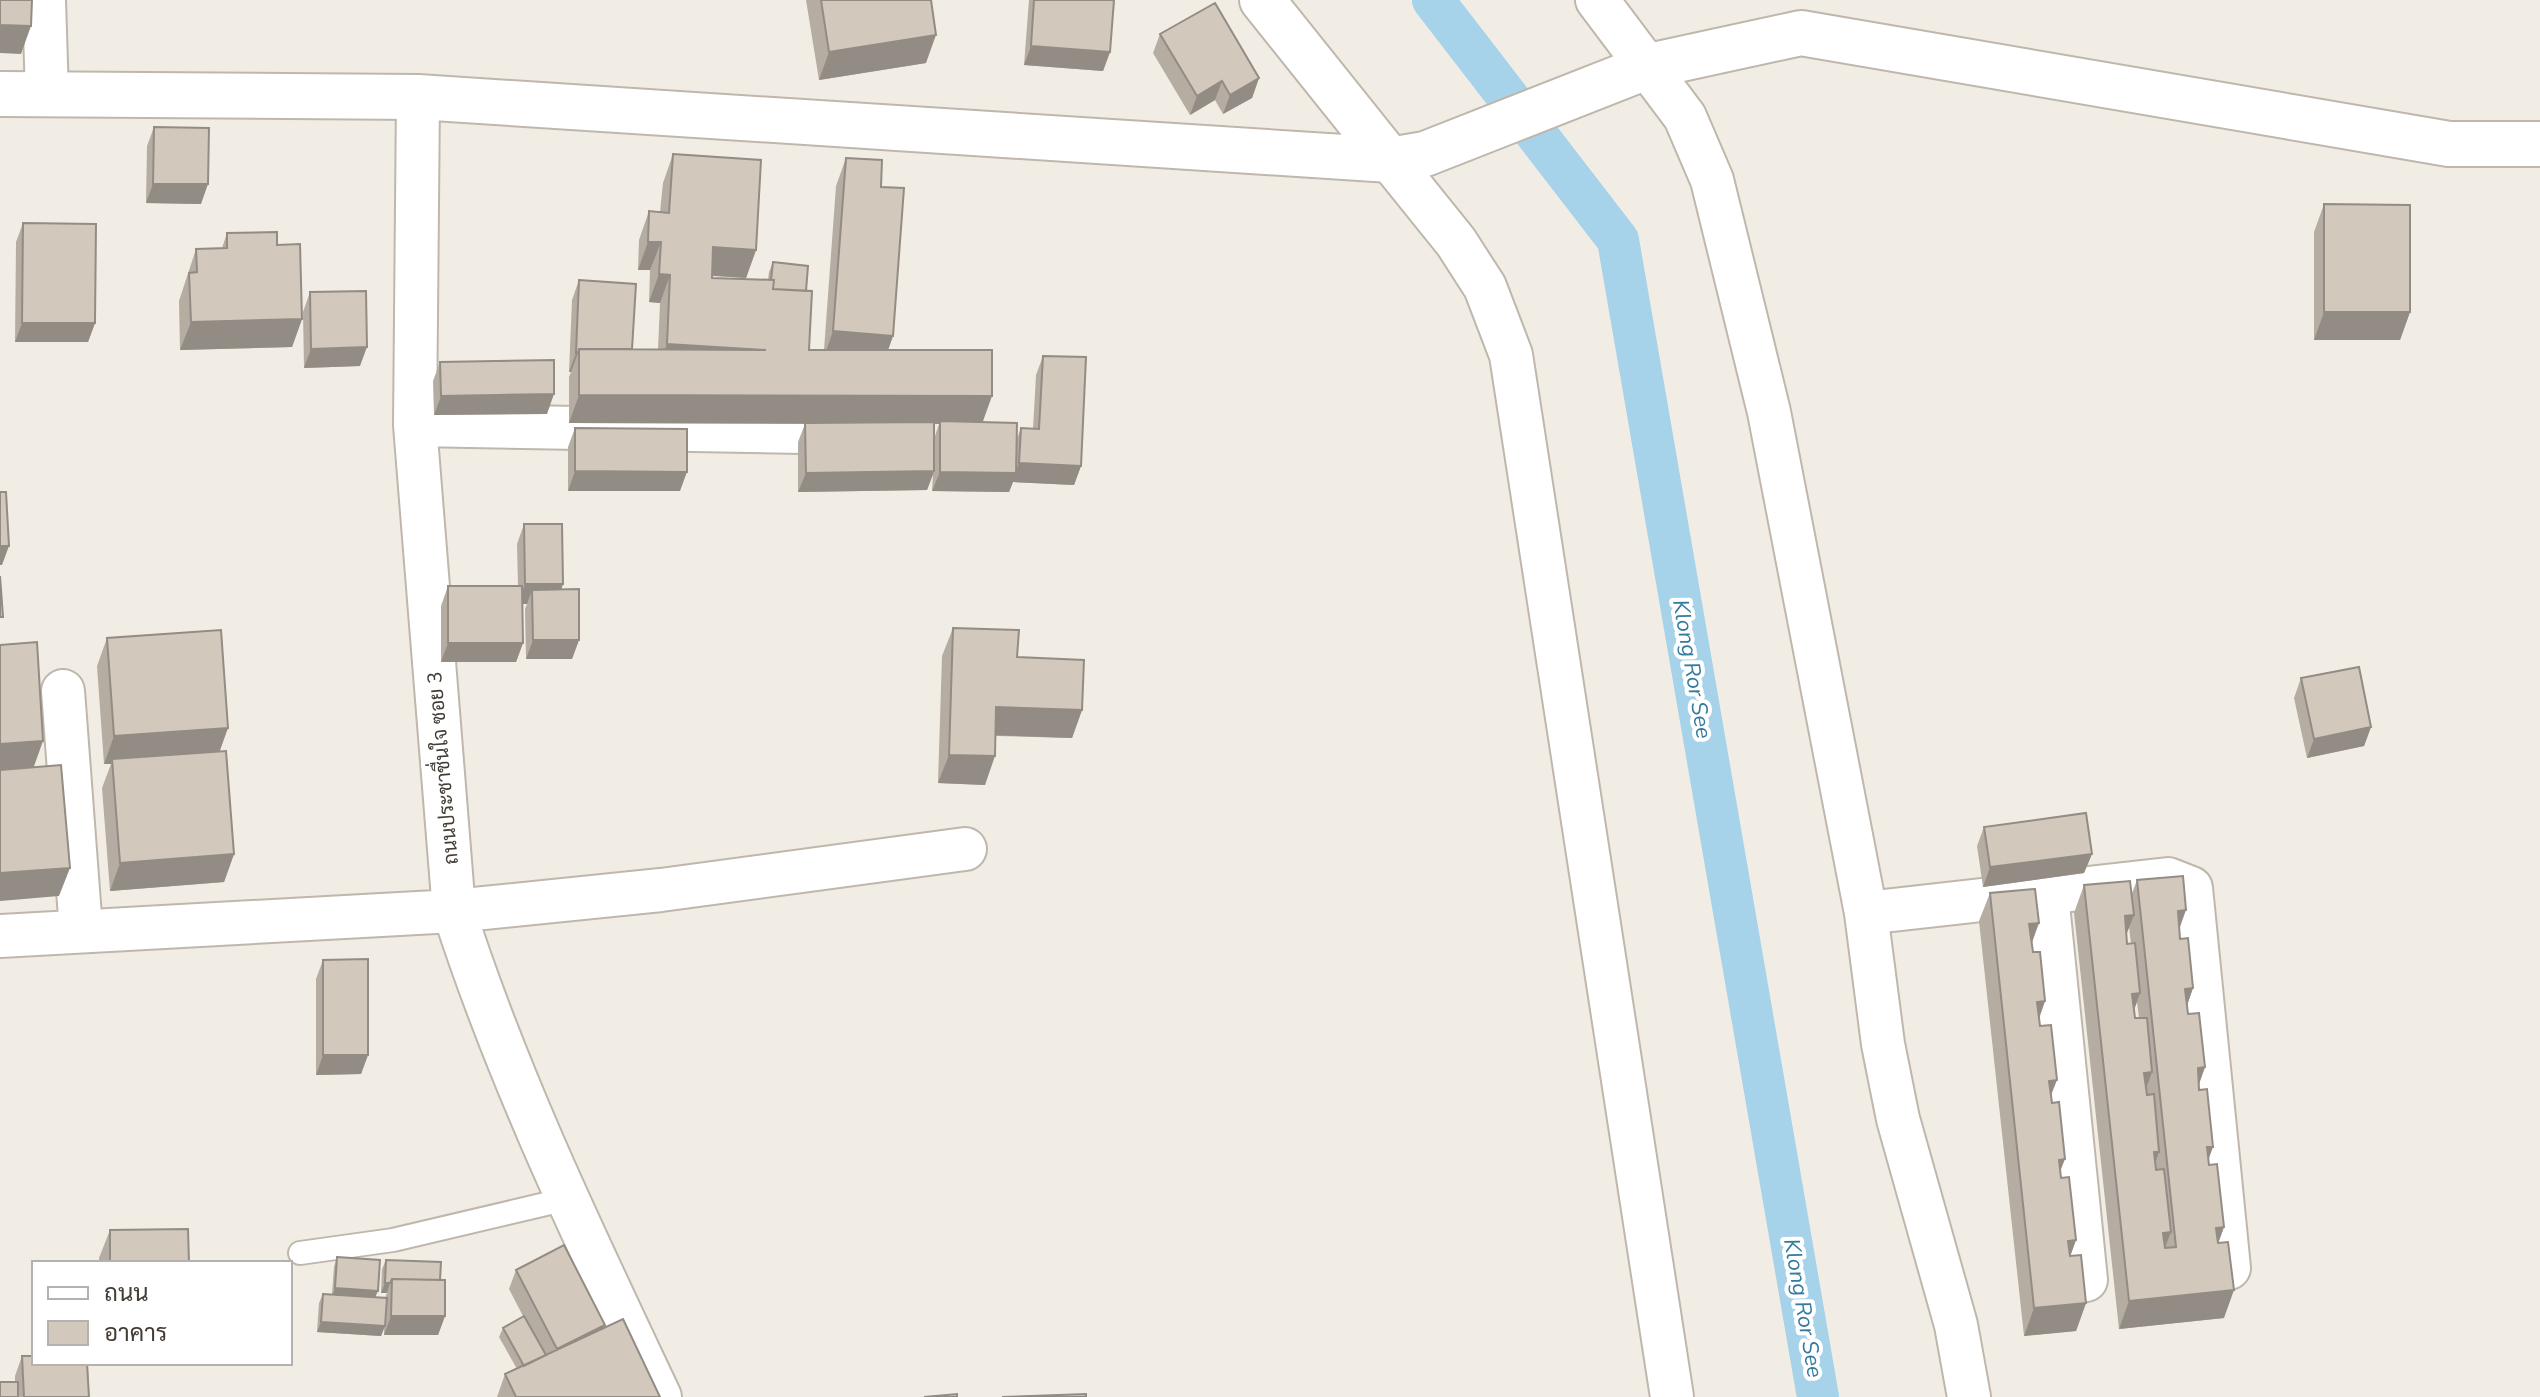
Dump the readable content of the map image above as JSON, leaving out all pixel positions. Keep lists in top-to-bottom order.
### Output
{
  "streets": {
    "street": ["ถนนประชาชื่นใจ ซอย 3"]
  },
  "water": ["Klong Ror See"],
  "legend": ["ถนน", "อาคาร"]
}
